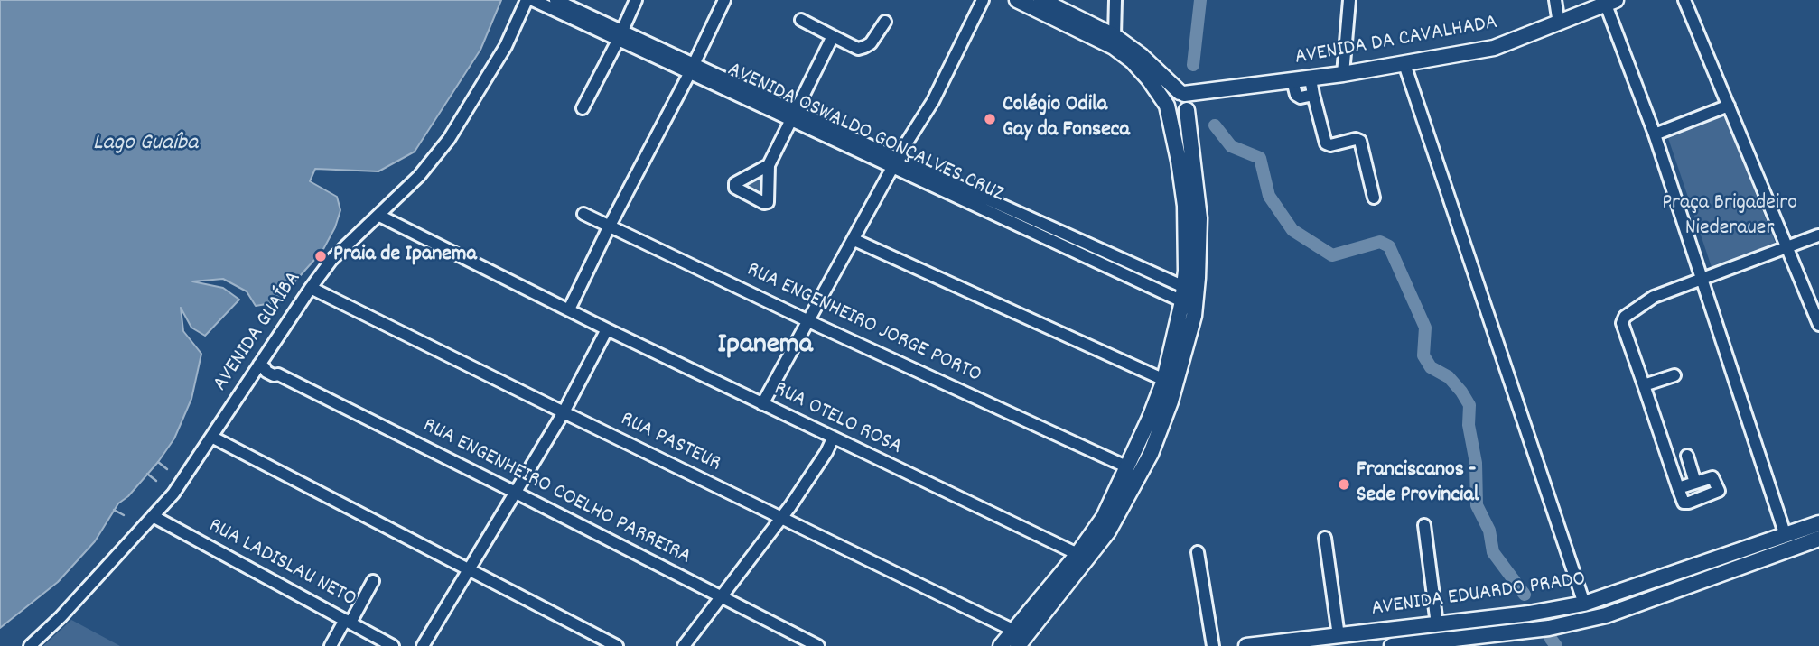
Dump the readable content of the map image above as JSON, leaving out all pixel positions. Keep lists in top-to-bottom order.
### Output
{
  "streets": {
    "main road": ["AVENIDA DA CAVALHADA", "AVENIDA EDUARDO PRADO"],
    "street": [
      "AVENIDA OSWALDO GONÇALVES CRUZ",
      "RUA ENGENHEIRO JORGE PORTO",
      "AVENIDA GUAÍBA",
      "RUA OTELO ROSA",
      "RUA PASTEUR",
      "RUA ENGENHEIRO COELHO PARREIRA",
      "RUA LADISLAU NETO"
    ]
  },
  "crossings": [
    ["AVENIDA GUAÍBA", "RUA OTELO ROSA"],
    ["AVENIDA GUAÍBA", "RUA PASTEUR"],
    ["AVENIDA GUAÍBA", "RUA ENGENHEIRO COELHO PARREIRA"],
    ["AVENIDA GUAÍBA", "RUA LADISLAU NETO"]
  ],
  "districts": ["Ipanema"],
  "water": ["Lago Guaíba"],
  "parks": ["Praça Brigadeiro Niederauer"],
  "places": ["Colégio Odila Gay da Fonseca", "Praia de Ipanema", "Franciscanos - Sede Provincial"]
}
